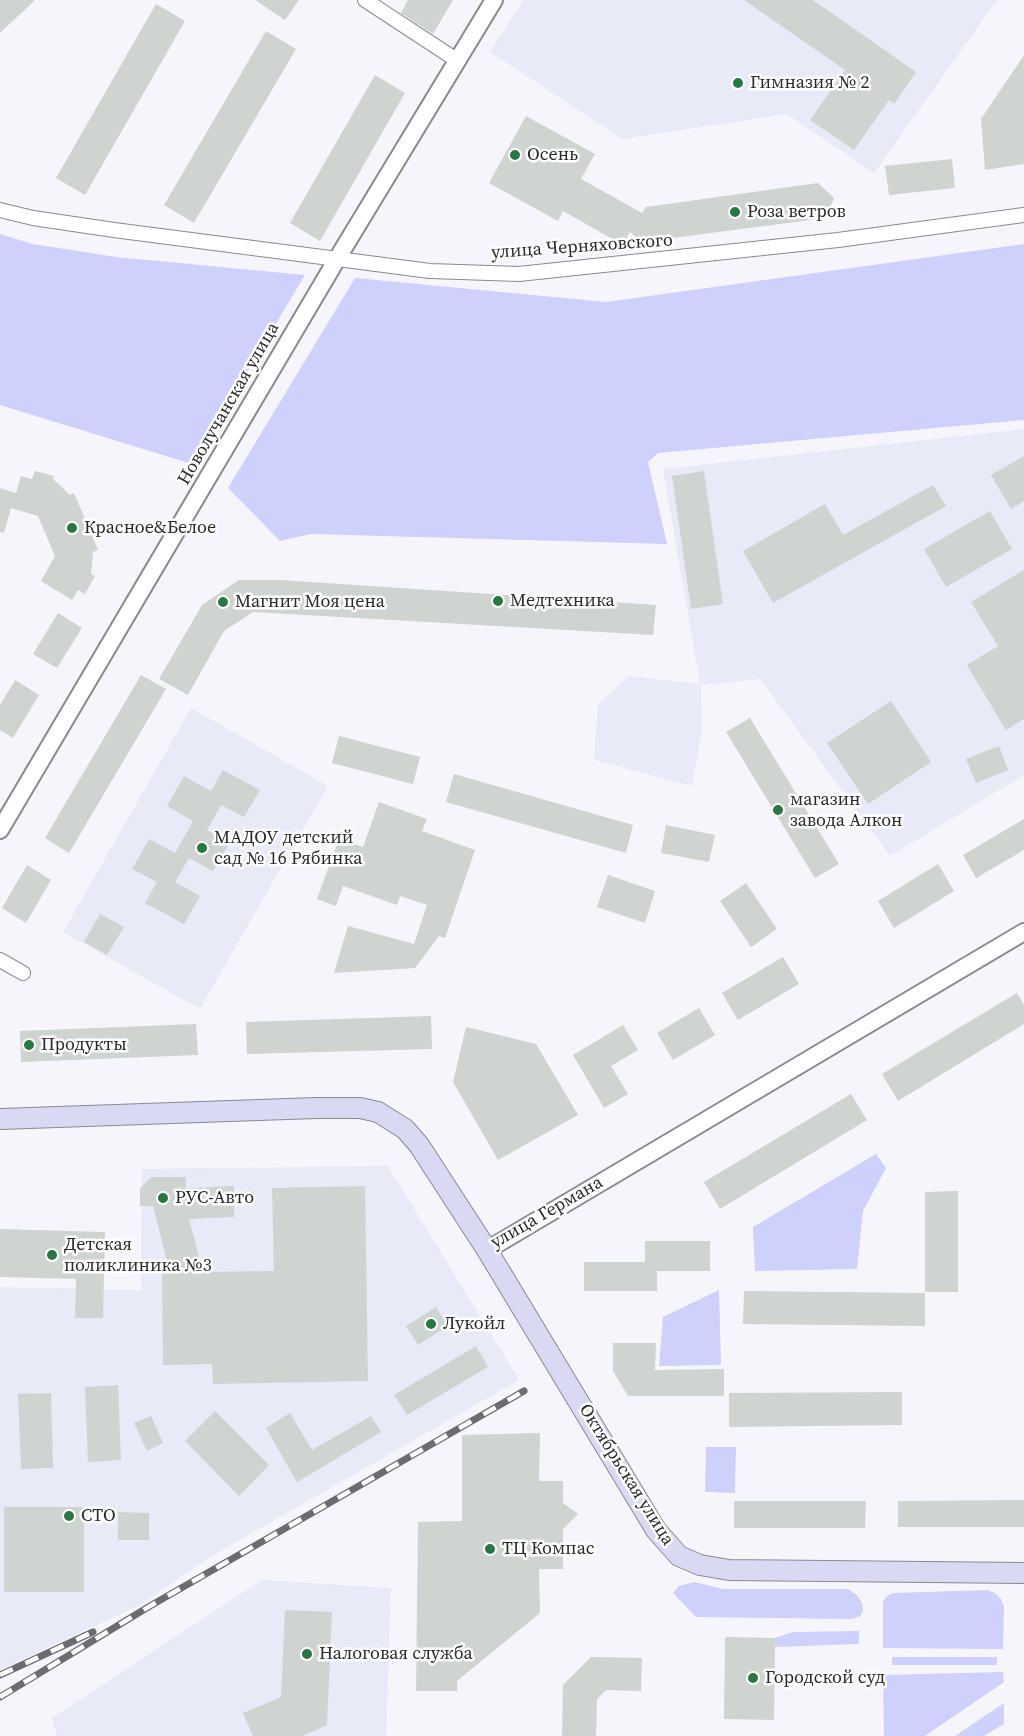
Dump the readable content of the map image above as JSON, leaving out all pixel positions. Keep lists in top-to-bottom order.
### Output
{
  "streets": {
    "main road": ["улица Германа", "Октябрьская улица"],
    "street": ["улица Черняховского", "Новолучанская улица"]
  },
  "crossings": [
    ["улица Черняховского", "Новолучанская улица"],
    ["улица Германа", "Октябрьская улица"]
  ],
  "places": [
    "Гимназия № 2",
    "Осень",
    "Роза ветров",
    "Красное&Белое",
    "Медтехника",
    "Магнит Моя цена",
    "магазин завода Алкон",
    "МАДОУ детский сад № 16 Рябинка",
    "Продукты",
    "РУС-Авто",
    "Детская поликлиника №3",
    "Лукойл",
    "СТО",
    "ТЦ Компас",
    "Налоговая служба",
    "Городской суд"
  ]
}
